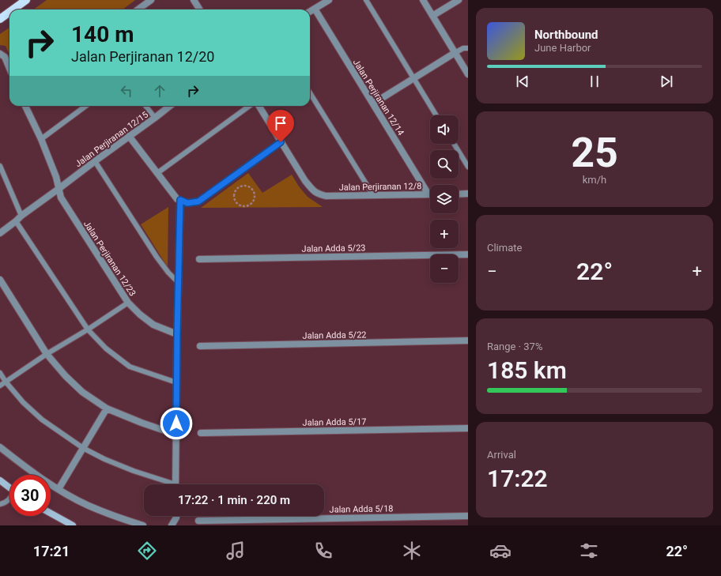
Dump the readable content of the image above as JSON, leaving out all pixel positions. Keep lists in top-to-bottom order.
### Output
{
  "streets": {
    "street": [
      "Jalan Perjiranan 12/14",
      "Jalan Perjiranan 12/15",
      "Jalan Perjiranan 12/8",
      "Jalan Adda 5/23",
      "Jalan Perjiranan 12/23",
      "Jalan Adda 5/22",
      "Jalan Adda 5/17",
      "Jalan Adda 5/18"
    ]
  },
  "crossings": [
    ["Jalan Perjiranan 12/14", "Jalan Perjiranan 12/8"],
    ["Jalan Perjiranan 12/15", "Jalan Perjiranan 12/23"]
  ],
  "page": {
    "turn": ["140 m", "Jalan Perjiranan 12/20"],
    "song": ["Northbound", "June Harbor"],
    "tile": [
      ["25", "km/h"],
      "Climate",
      ["Range · 37%", "185 km"],
      ["Arrival", "17:22"]
    ],
    "map_buttons": ["+", "−"],
    "heat": ["−", "22°", "+"],
    "limit": "30",
    "trip": "17:22 · 1 min · 220 m",
    "tabs": ["17:21", "22°"]
  }
}
